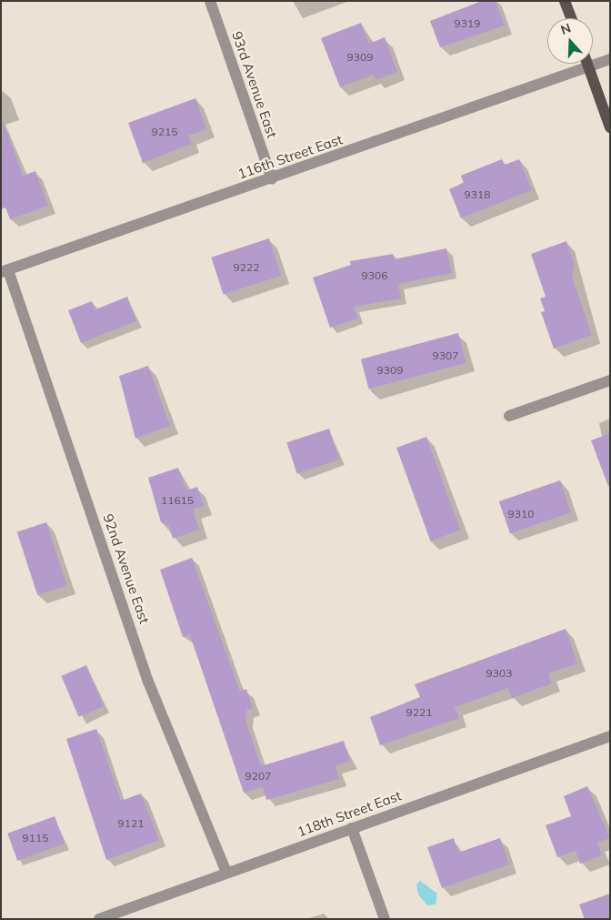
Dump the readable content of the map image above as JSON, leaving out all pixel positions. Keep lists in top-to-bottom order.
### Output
{
  "streets": {
    "street": [
      "93rd Avenue East",
      "116th Street East",
      "92nd Avenue East",
      "118th Street East"
    ]
  },
  "crossings": [
    ["93rd Avenue East", "116th Street East"],
    ["116th Street East", "92nd Avenue East"],
    ["92nd Avenue East", "118th Street East"]
  ],
  "house_numbers": [
    "9319",
    "9309",
    "9215",
    "9318",
    "9222",
    "9306",
    "9307",
    "9309",
    "11615",
    "9310",
    "9303",
    "9221",
    "9207",
    "9121",
    "9115"
  ],
  "north": "top"
}
